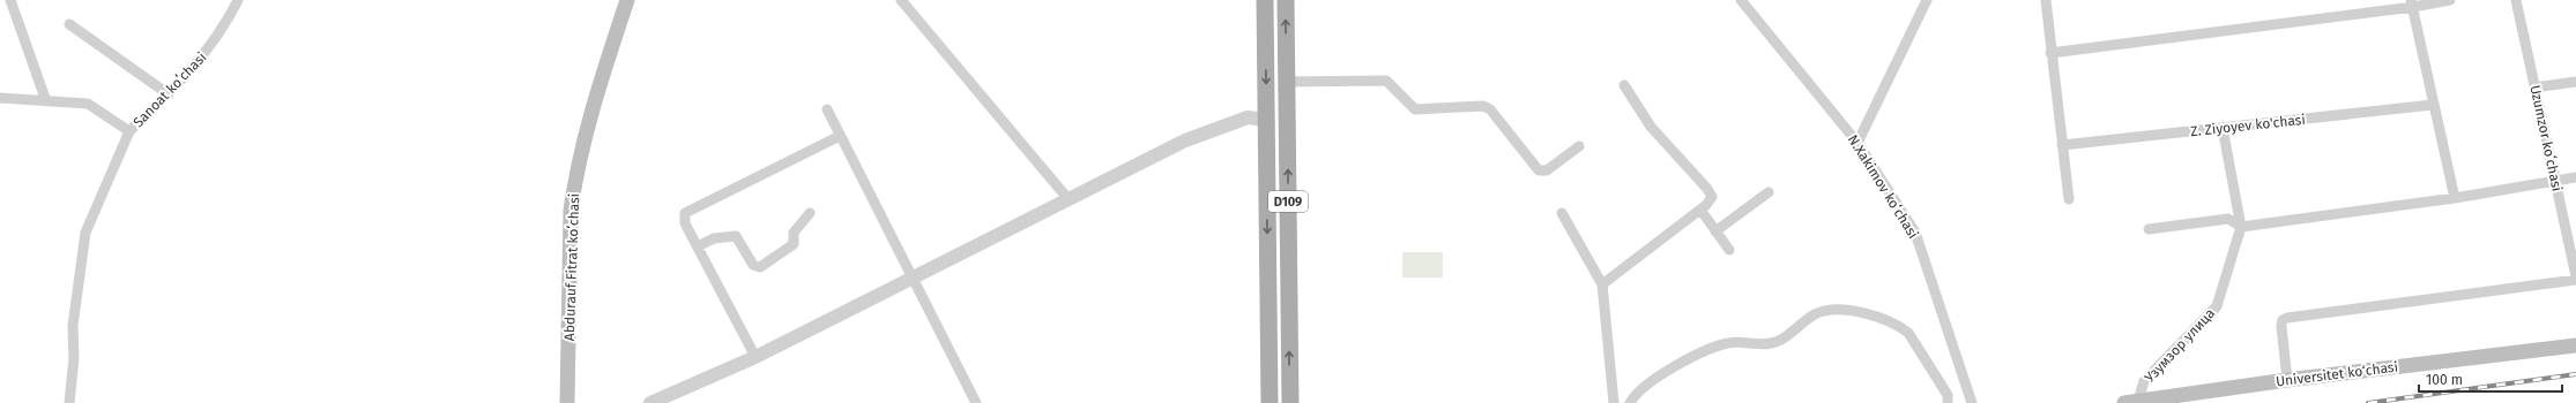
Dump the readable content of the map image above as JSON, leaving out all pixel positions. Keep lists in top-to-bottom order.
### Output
{
  "streets": {
    "main road": ["D109", "Abdurauf Fitrat koʻchasi", "Universitet kо‘chasi"],
    "street": [
      "Sanoat koʻchasi",
      "Z. Ziyoyev ko'chasi",
      "Uzumzor koʻchasi",
      "N.Xakimov koʻchasi",
      "Узумзор улица"
    ]
  },
  "crossings": [
    ["Z. Ziyoyev ko'chasi", "Узумзор улица"],
    ["Узумзор улица", "Universitet kо‘chasi"]
  ],
  "scale_bar": "100 m"
}
